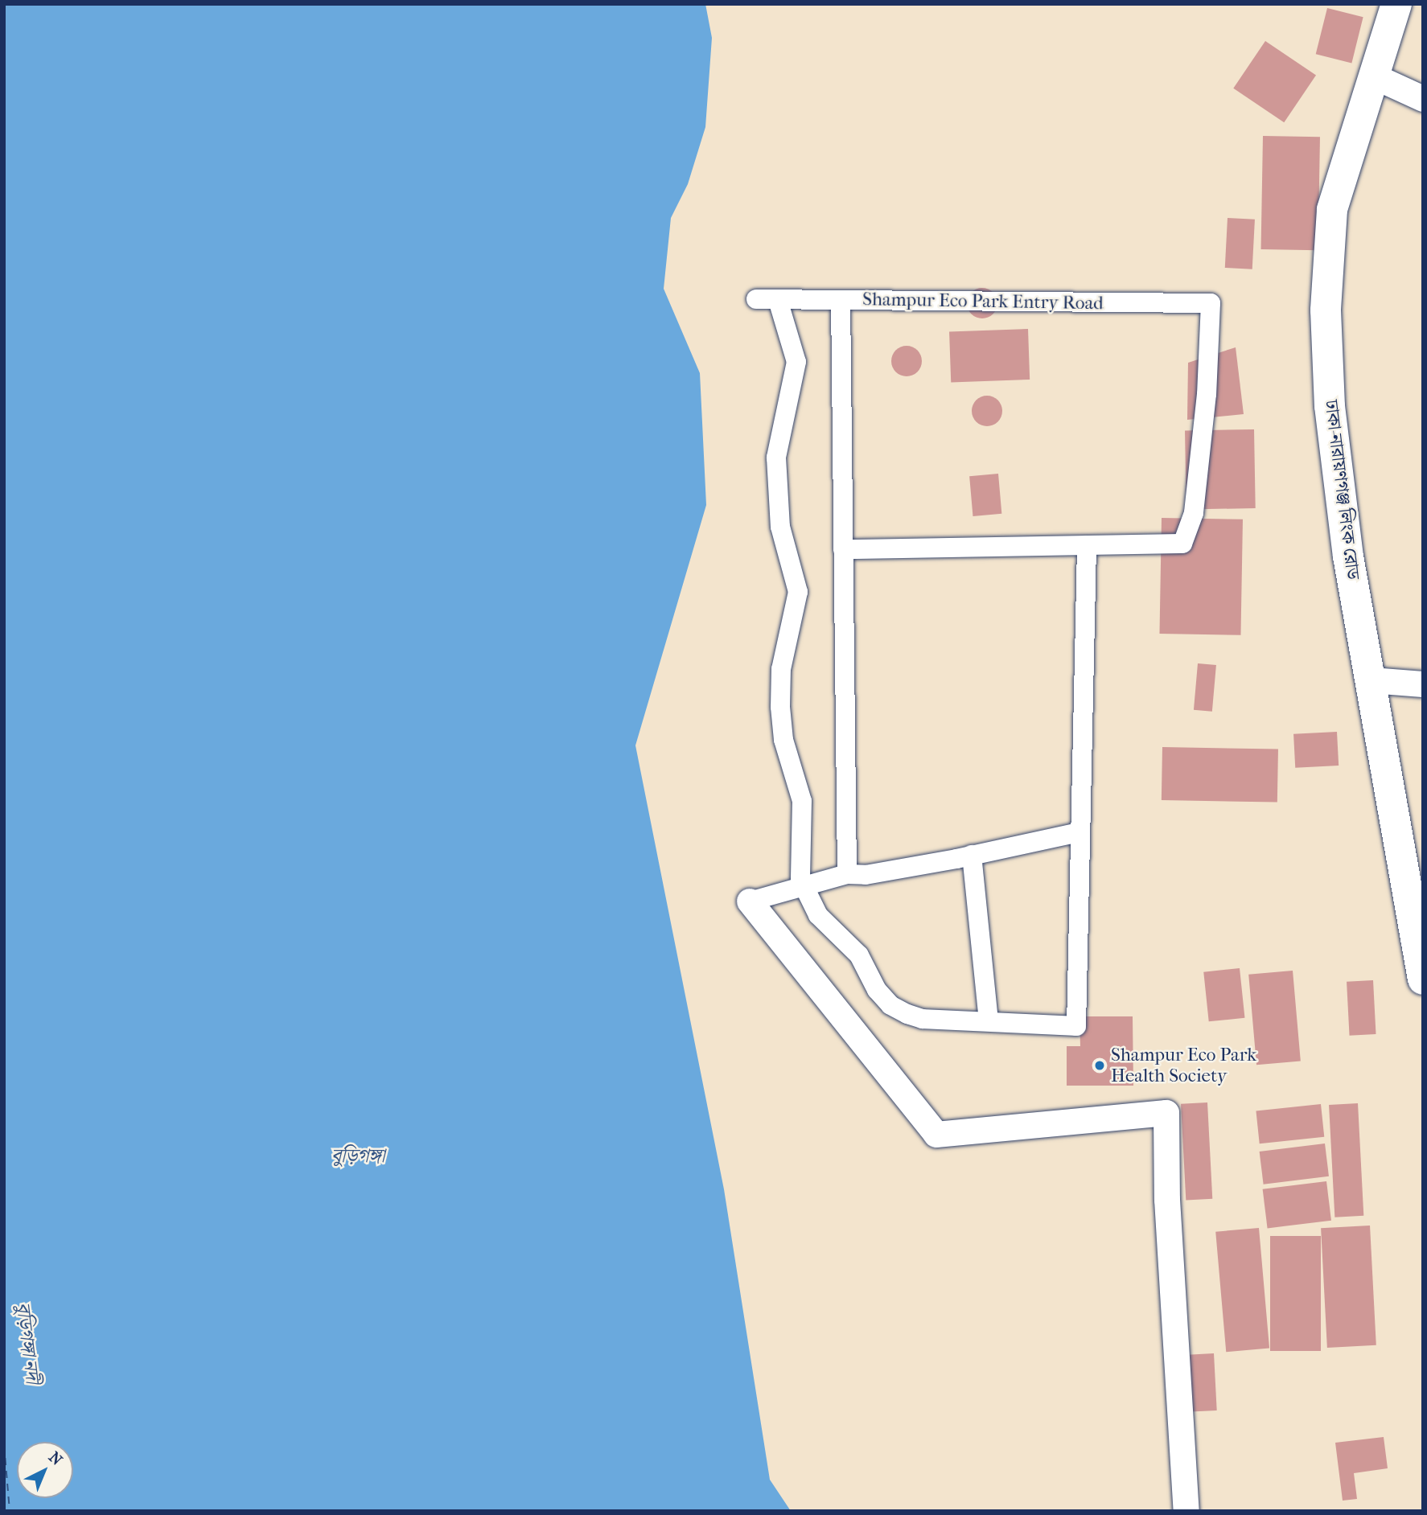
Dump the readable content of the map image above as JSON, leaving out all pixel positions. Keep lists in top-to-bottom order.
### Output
{
  "streets": {
    "highway": ["ঢাকা-নারায়ণগঞ্জ লিংক রোড"],
    "street": ["Shampur Eco Park Entry Road"]
  },
  "water": ["বুড়িগঙ্গা", "বুড়িগঙ্গা নদী"],
  "places": ["Shampur Eco Park Health Society"],
  "north": "top right"
}
